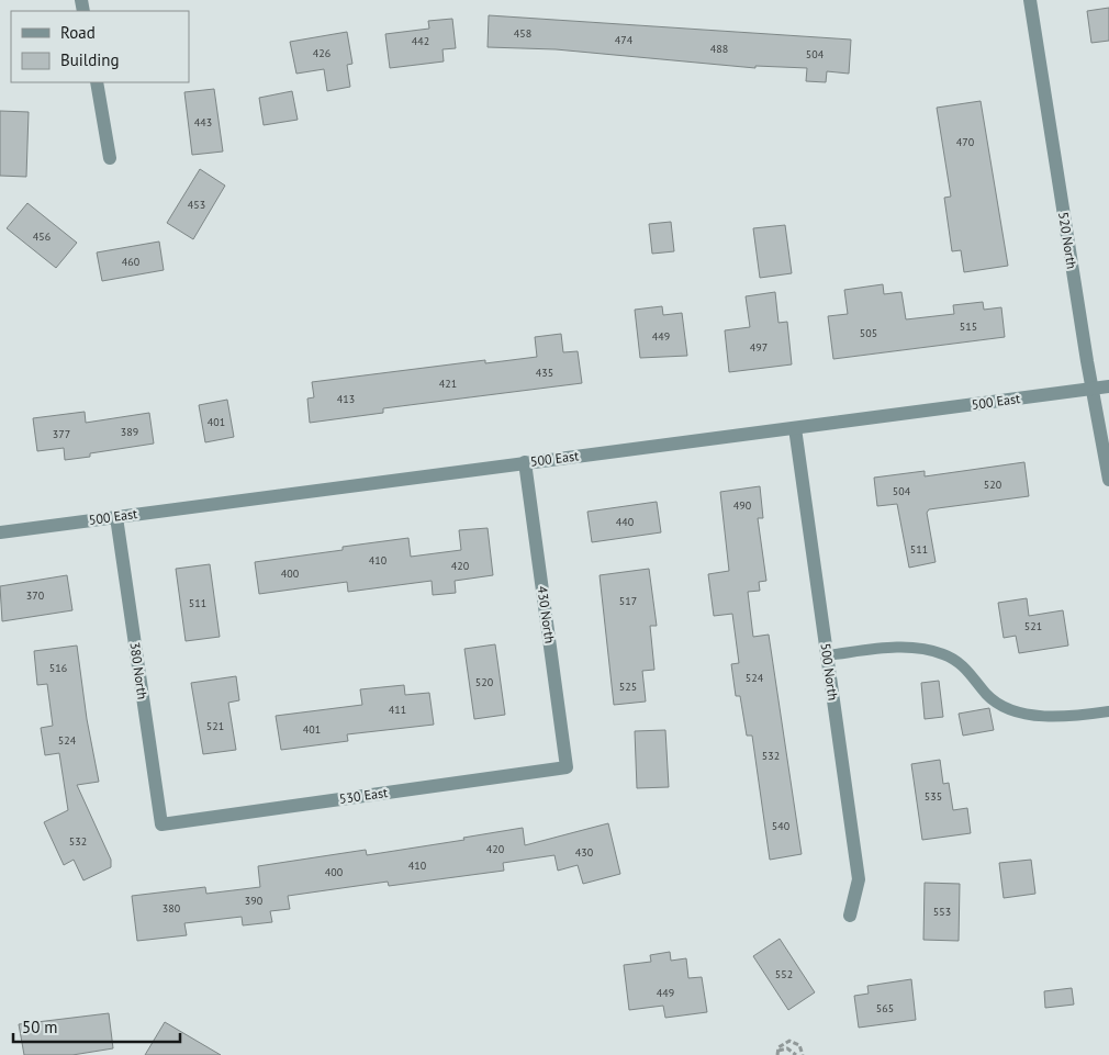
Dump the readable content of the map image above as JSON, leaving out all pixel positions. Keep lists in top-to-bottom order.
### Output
{
  "streets": {
    "street": [
      "520 North",
      "500 East",
      "430 North",
      "380 North",
      "500 North",
      "530 East"
    ]
  },
  "crossings": [
    ["520 North", "500 East"],
    ["500 East", "430 North"],
    ["500 East", "380 North"],
    ["500 East", "500 North"],
    ["430 North", "530 East"],
    ["380 North", "530 East"]
  ],
  "house_numbers": [
    "458",
    "474",
    "442",
    "488",
    "426",
    "504",
    "443",
    "470",
    "453",
    "456",
    "460",
    "515",
    "505",
    "449",
    "497",
    "435",
    "421",
    "413",
    "401",
    "389",
    "377",
    "520",
    "504",
    "490",
    "440",
    "511",
    "410",
    "420",
    "400",
    "370",
    "517",
    "511",
    "521",
    "516",
    "524",
    "520",
    "525",
    "411",
    "521",
    "401",
    "524",
    "532",
    "535",
    "540",
    "532",
    "420",
    "430",
    "410",
    "400",
    "390",
    "380",
    "553",
    "552",
    "449",
    "565"
  ],
  "legend": ["Road", "Building"],
  "scale_bar": "50 m"
}
